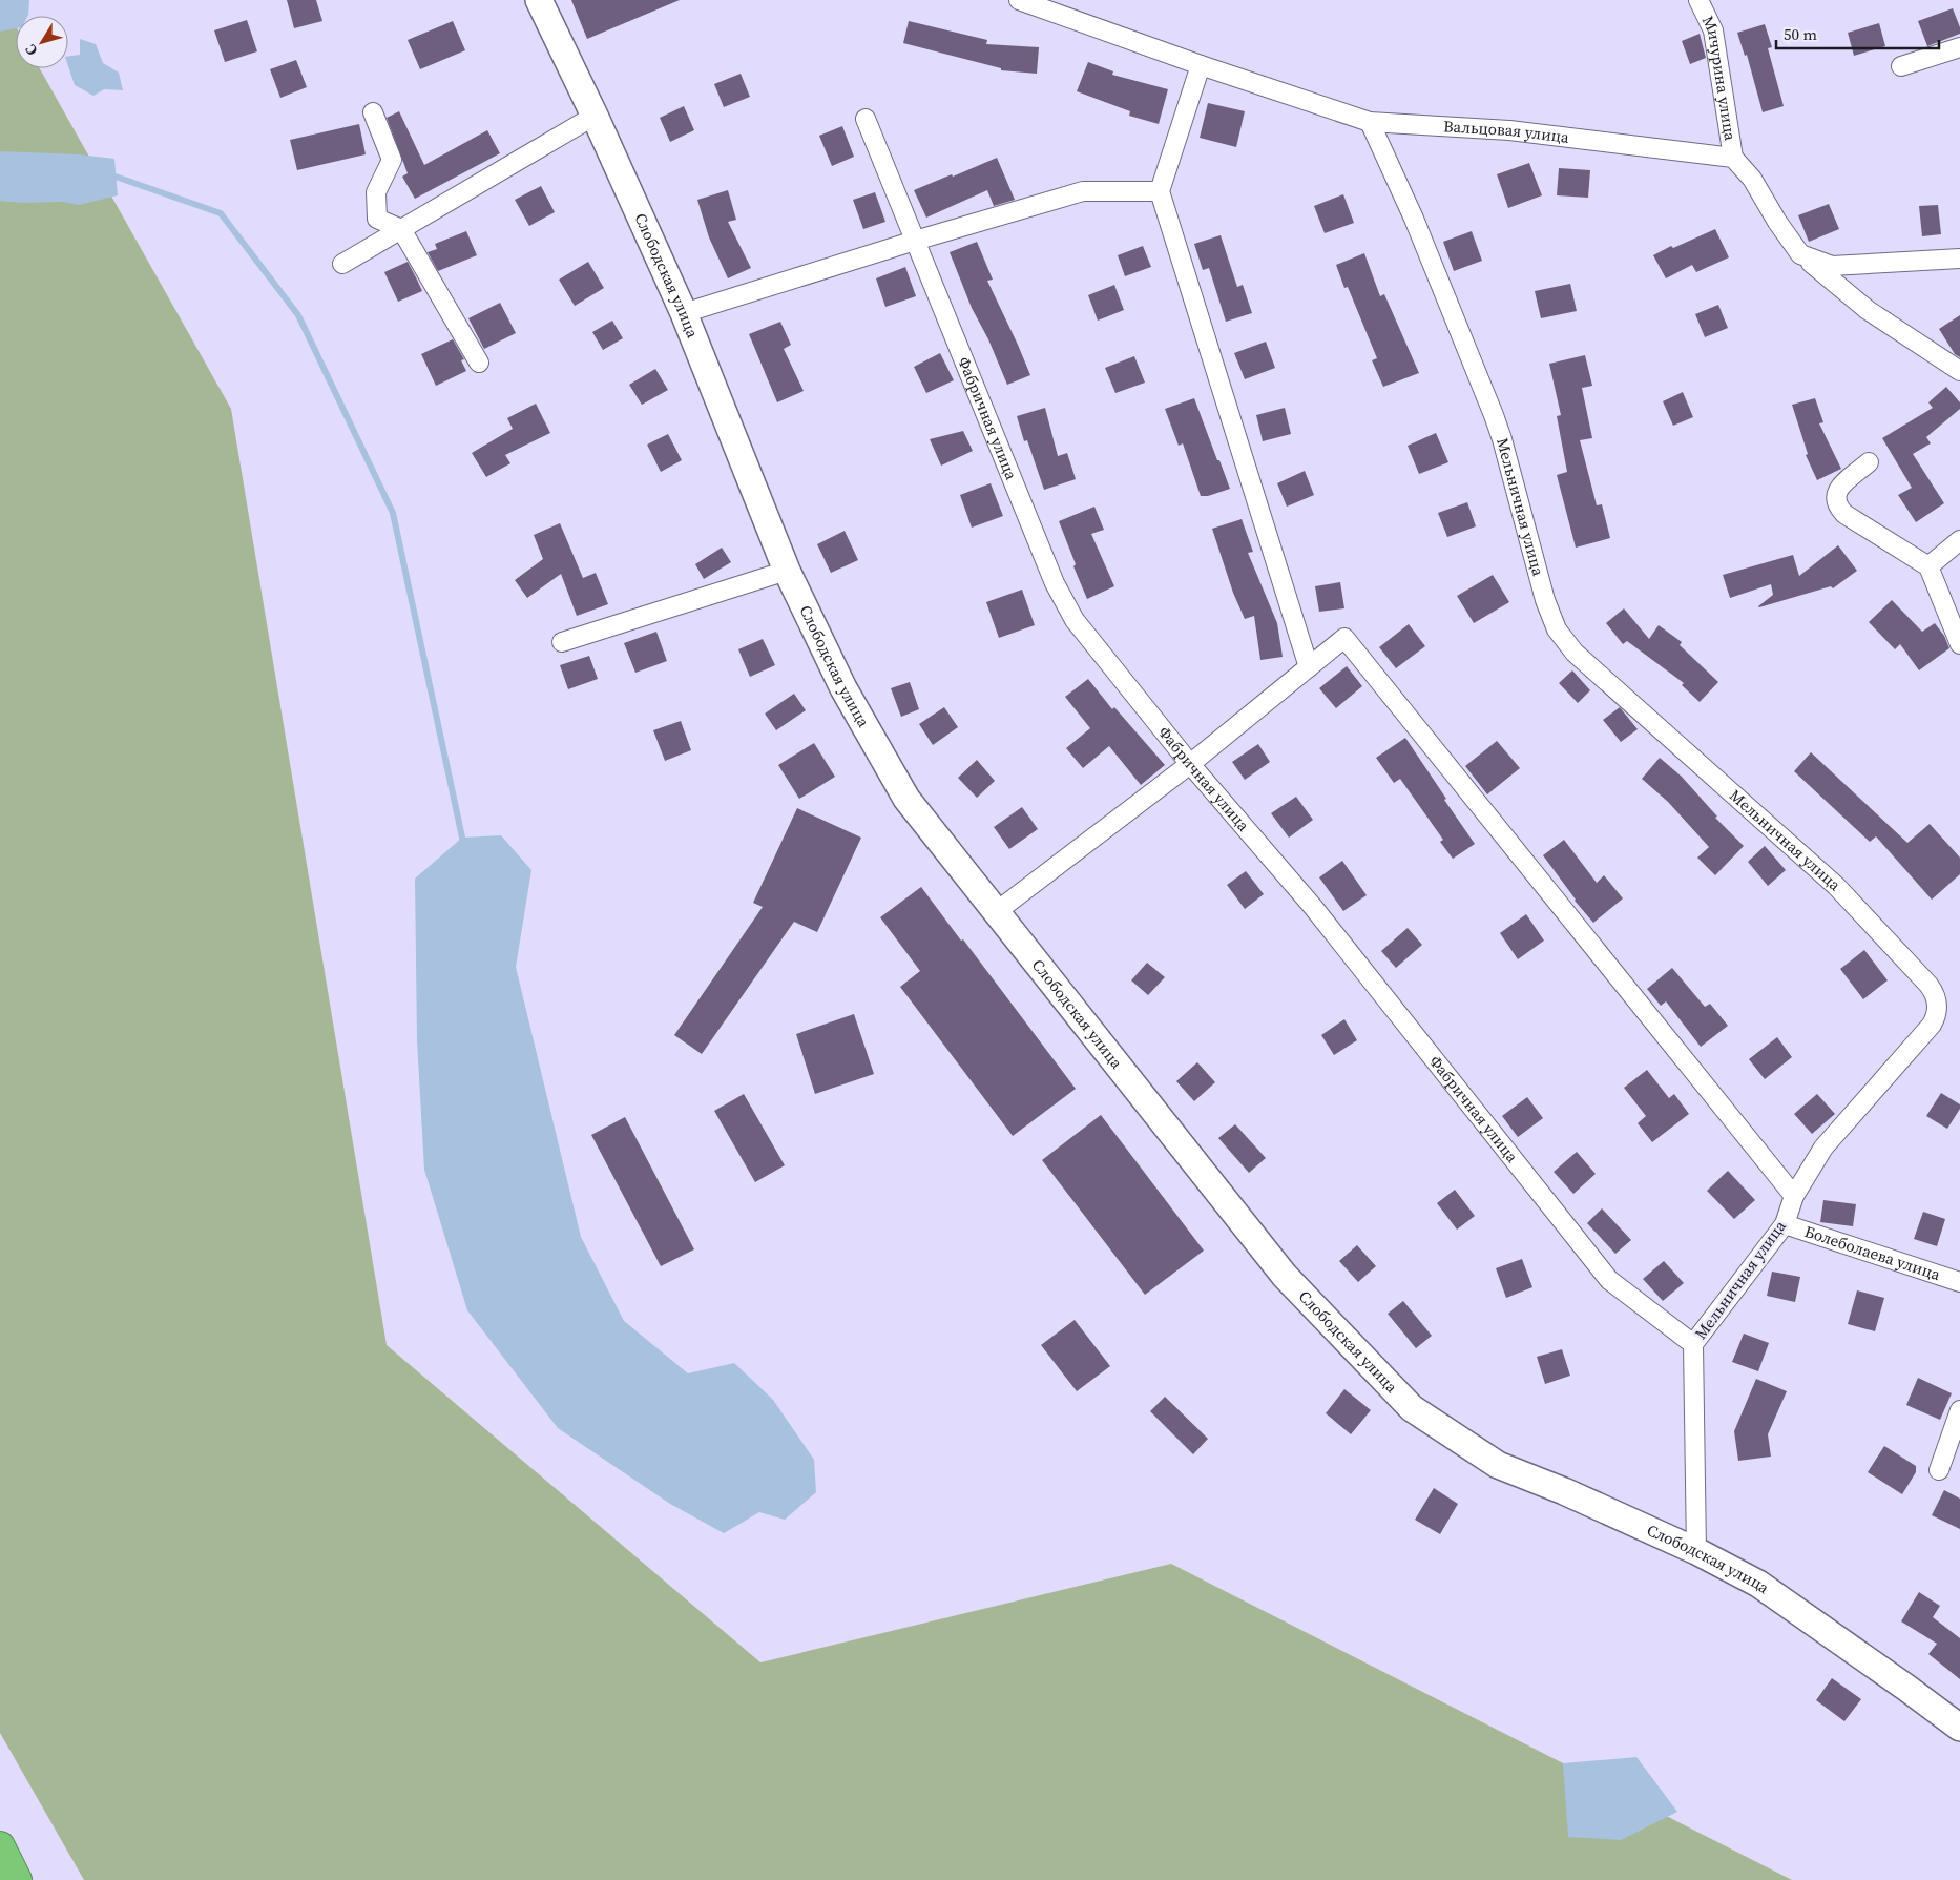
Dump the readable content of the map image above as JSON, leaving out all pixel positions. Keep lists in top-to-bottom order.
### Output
{
  "streets": {
    "street": [
      "Мичурина улица",
      "Вальцовая улица",
      "Слободская улица",
      "Фабричная улица",
      "Мельничная улица",
      "Болеболаева улица"
    ]
  },
  "crossings": [
    ["Мичурина улица", "Вальцовая улица"],
    ["Вальцовая улица", "Мельничная улица"],
    ["Слободская улица", "Мельничная улица"],
    ["Фабричная улица", "Мельничная улица"],
    ["Мельничная улица", "Болеболаева улица"]
  ],
  "scale_bar": "50 m",
  "north": "bottom left"
}
